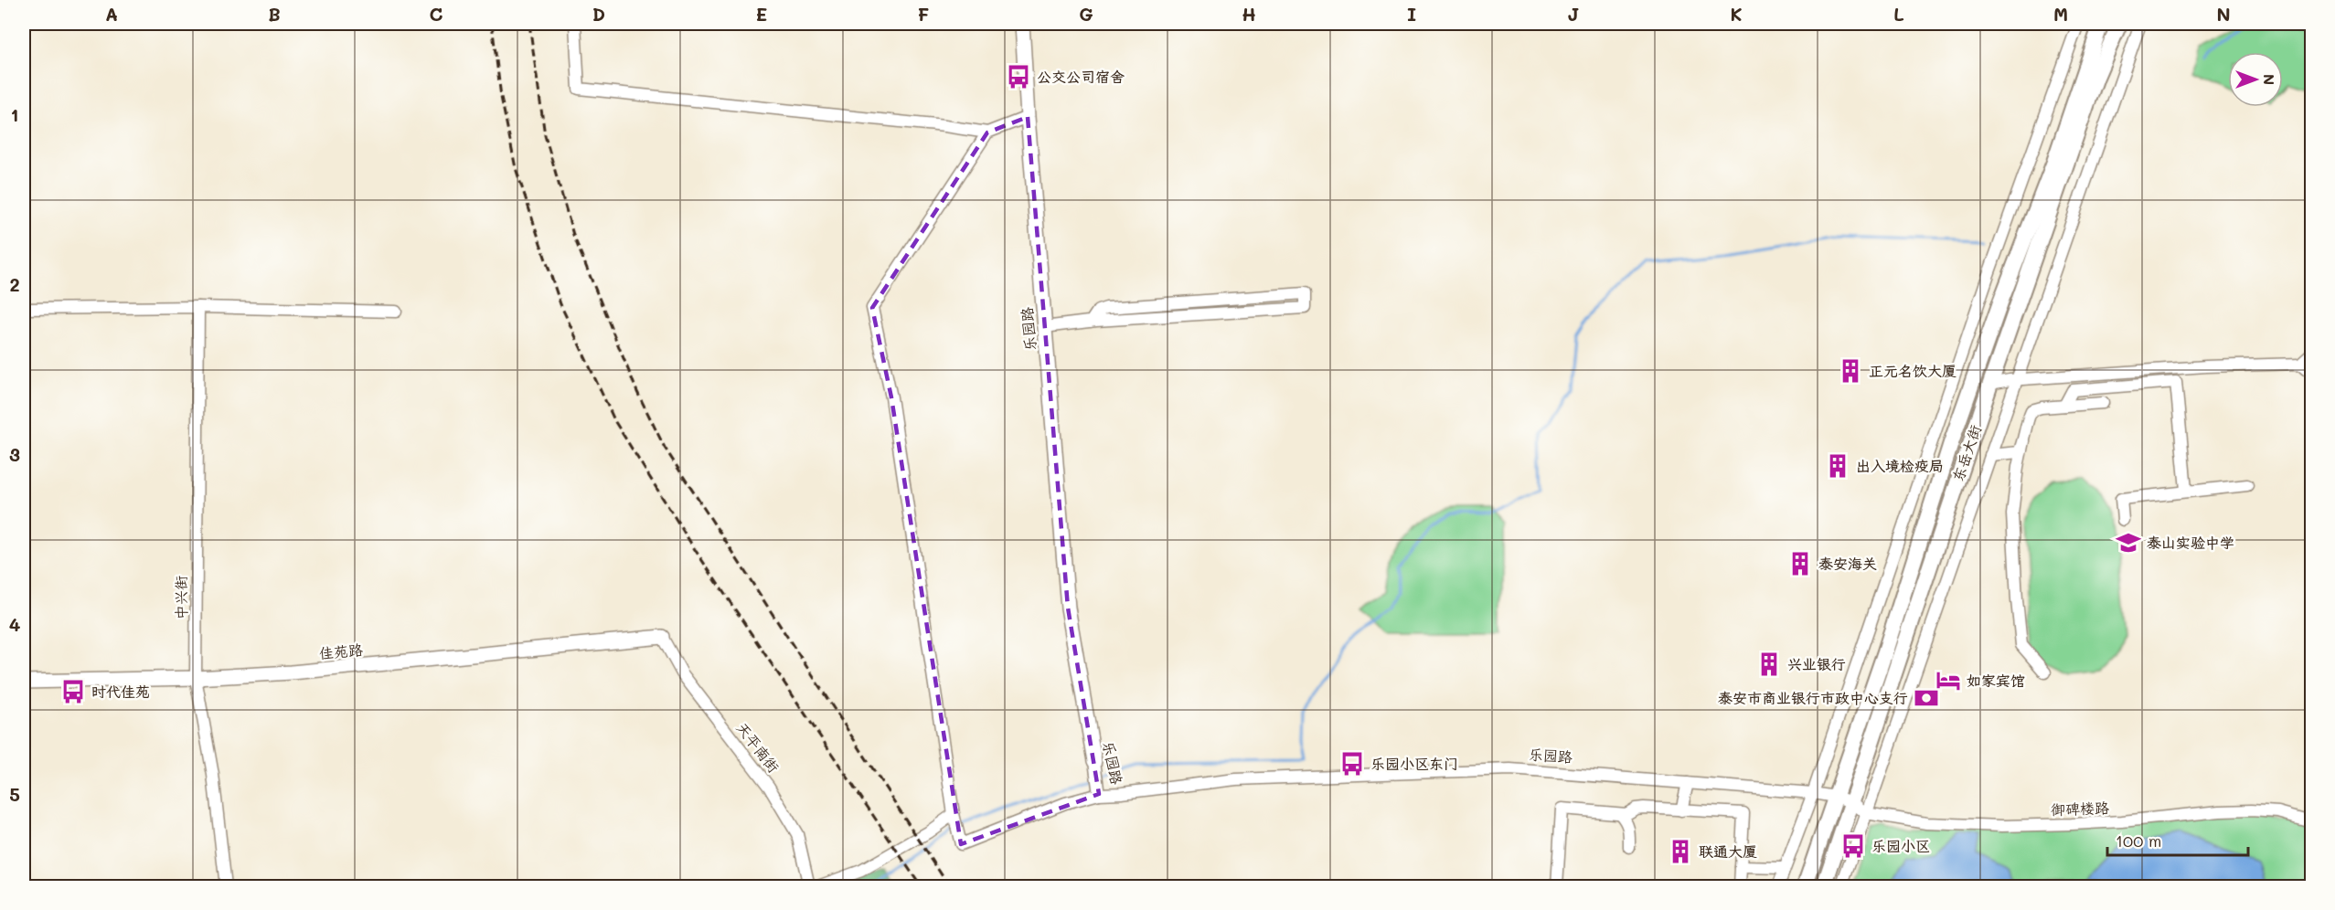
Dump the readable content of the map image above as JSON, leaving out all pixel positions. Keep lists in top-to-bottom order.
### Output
{
  "streets": {
    "main road": ["东岳大街"],
    "street": [
      "乐园路",
      "中兴街",
      "佳苑路",
      "天平南街",
      "御碑楼路"
    ]
  },
  "crossings": [
    ["乐园路", "东岳大街"],
    ["乐园路", "御碑楼路"],
    ["东岳大街", "御碑楼路"],
    ["中兴街", "佳苑路"],
    ["佳苑路", "天平南街"]
  ],
  "places": {
    "bus stop": [
      "公交公司宿舍",
      "时代佳苑",
      "乐园小区东门",
      "乐园小区"
    ],
    "building": [
      "正元名饮大厦",
      "出入境检疫局",
      "泰安海关",
      "兴业银行",
      "联通大厦"
    ],
    "school or university": ["泰山实验中学"],
    "hotel": ["如家宾馆"],
    "bank": ["泰安市商业银行市政中心支行"]
  },
  "scale_bar": "100 m",
  "north": "right",
  "grid": {
    "columns": [
      "A",
      "B",
      "C",
      "D",
      "E",
      "F",
      "G",
      "H",
      "I",
      "J",
      "K",
      "L",
      "M",
      "N"
    ],
    "rows": [
      "1",
      "2",
      "3",
      "4",
      "5"
    ]
  }
}
